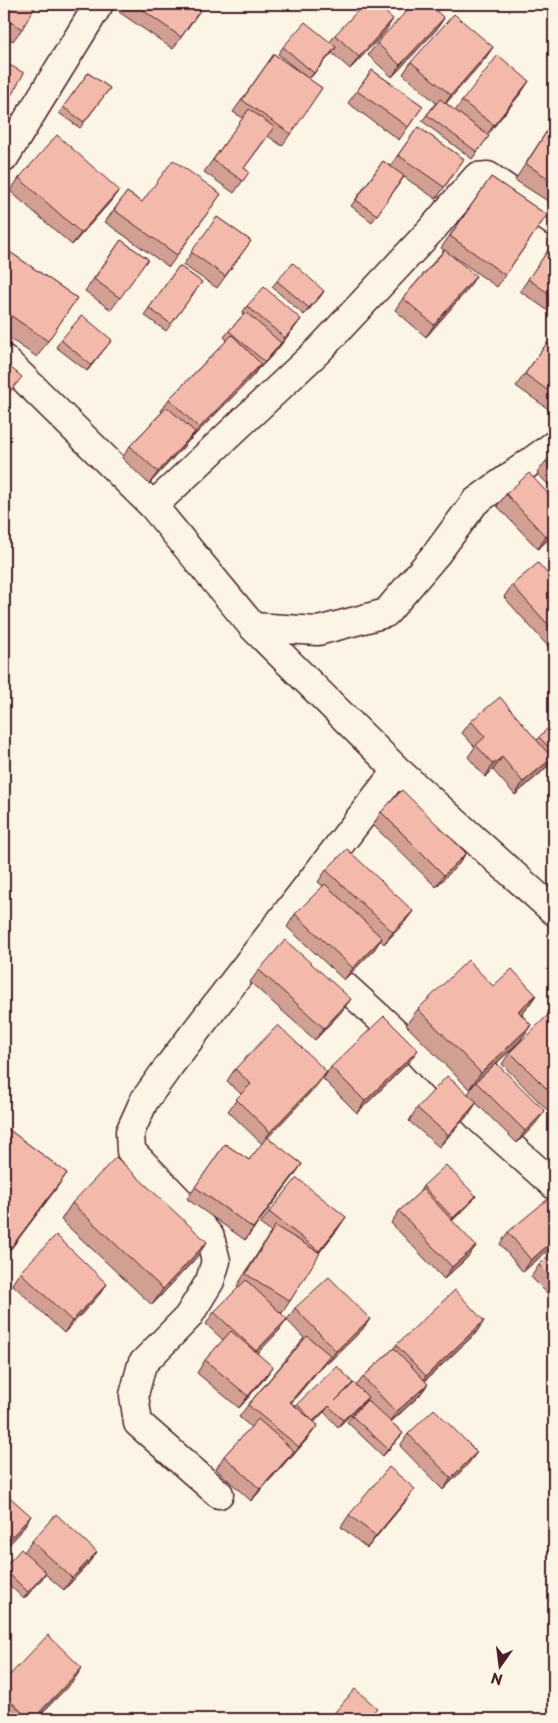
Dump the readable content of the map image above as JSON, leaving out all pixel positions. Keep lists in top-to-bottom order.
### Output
{
  "north": "bottom"
}
